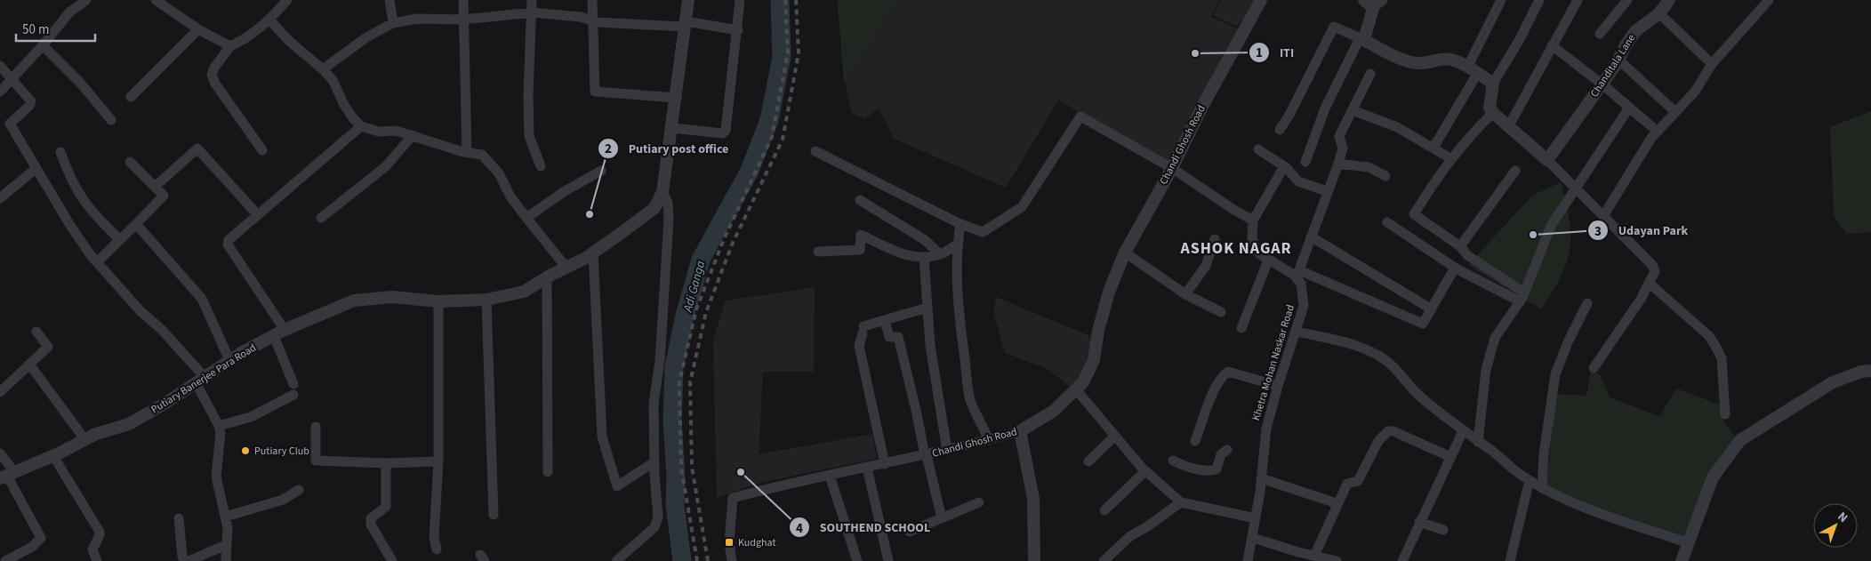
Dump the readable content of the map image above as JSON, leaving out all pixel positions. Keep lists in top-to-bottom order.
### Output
{
  "streets": {
    "street": [
      "Chanditala Lane",
      "Chandi Ghosh Road",
      "Khetra Mohan Naskar Road",
      "Putiary Banerjee Para Road"
    ]
  },
  "districts": ["ASHOK NAGAR"],
  "water": ["Adi Ganga"],
  "places": {
    "other": [
      "ITI",
      "Putiary post office",
      "Udayan Park",
      "Putiary Club",
      "SOUTHEND SCHOOL"
    ],
    "transit": ["Kudghat"]
  },
  "scale_bar": "50 m",
  "north": "top right"
}
